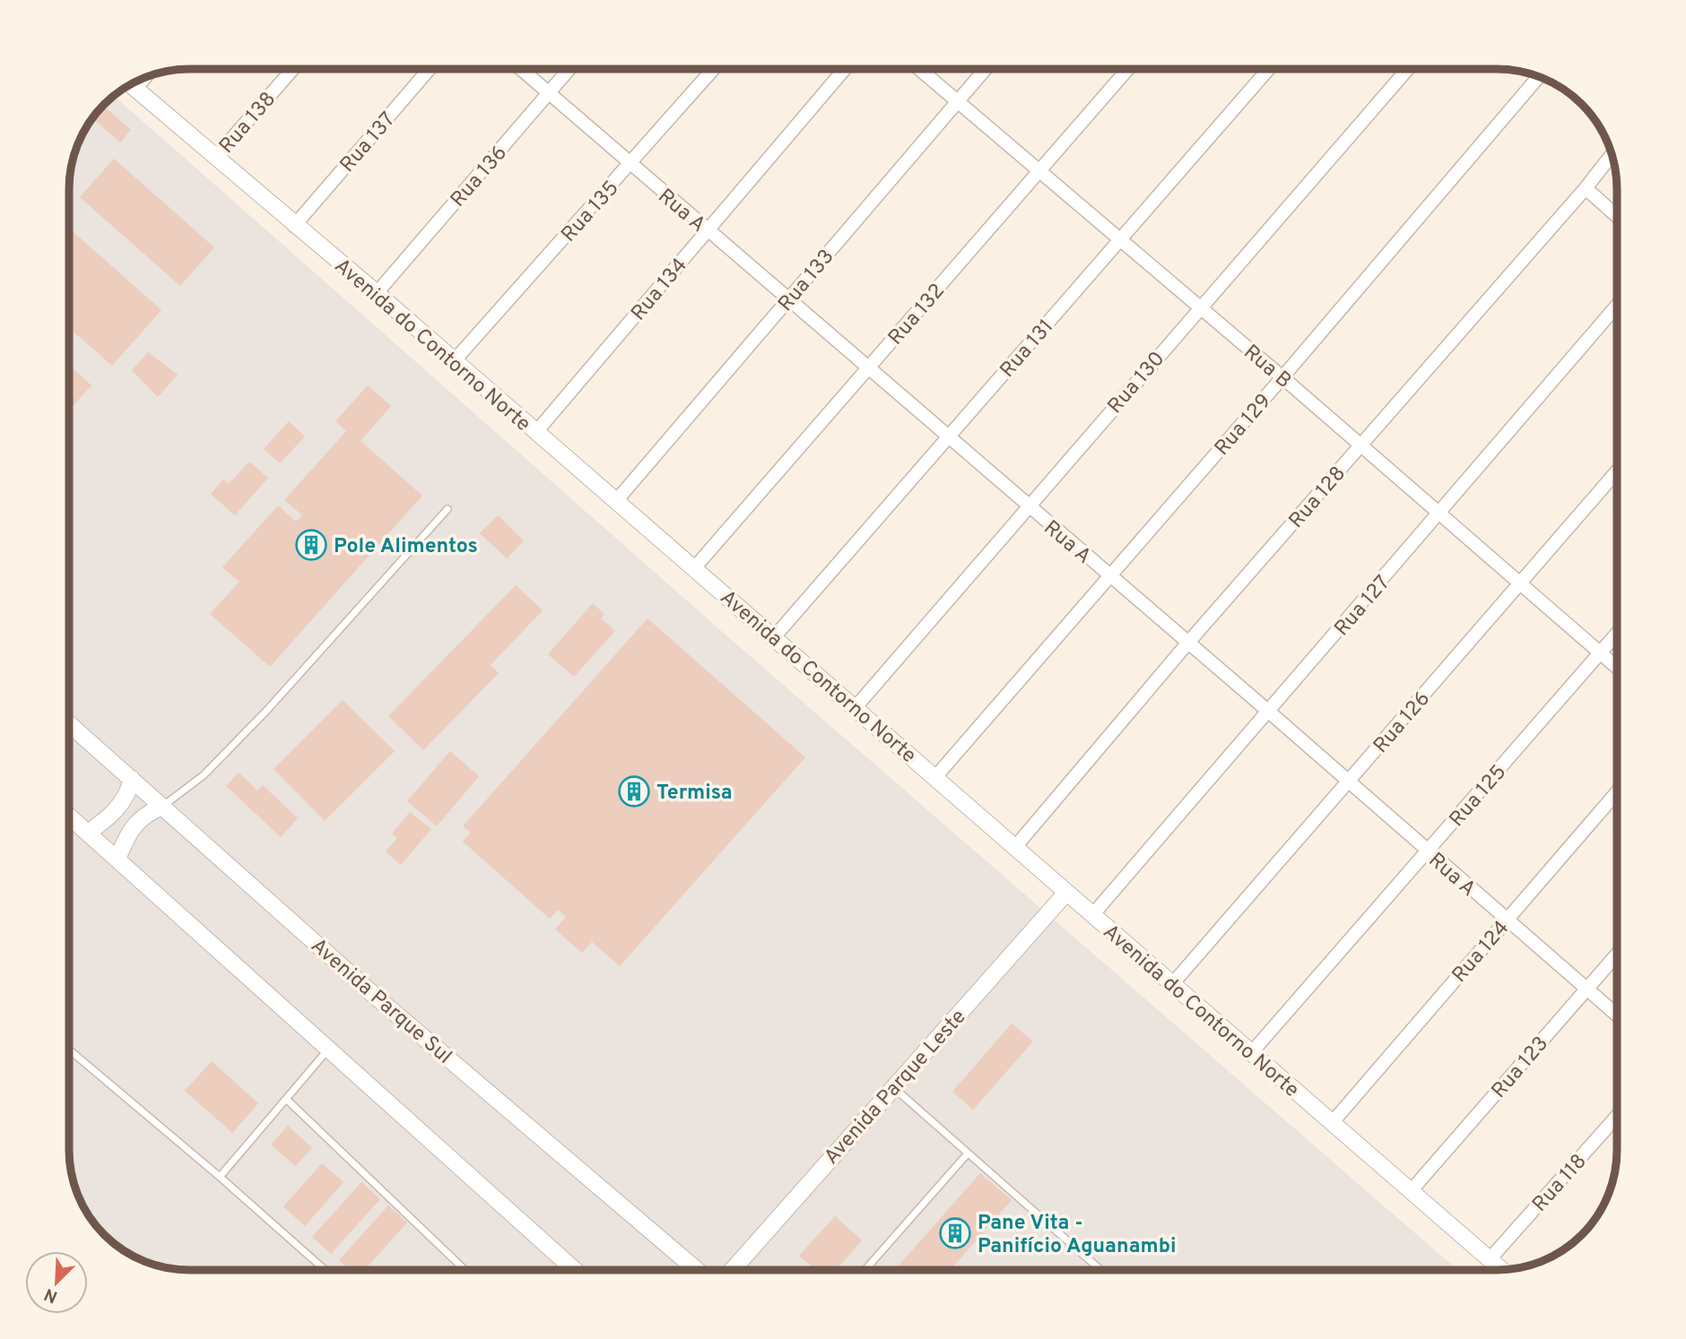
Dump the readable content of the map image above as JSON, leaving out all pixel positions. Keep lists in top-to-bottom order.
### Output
{
  "streets": {
    "street": [
      "Rua 138",
      "Rua 137",
      "Rua 136",
      "Rua A",
      "Rua 135",
      "Rua 133",
      "Rua 134",
      "Rua 132",
      "Avenida do Contorno Norte",
      "Rua 131",
      "Rua B",
      "Rua 130",
      "Rua 129",
      "Rua 128",
      "Rua 127",
      "Rua 126",
      "Rua 125",
      "Rua 124",
      "Avenida Parque Sul",
      "Rua 123",
      "Avenida Parque Leste",
      "Rua 118"
    ]
  },
  "crossings": [
    ["Rua 138", "Avenida do Contorno Norte"],
    ["Rua 137", "Avenida do Contorno Norte"],
    ["Rua 136", "Rua A"],
    ["Rua 136", "Avenida do Contorno Norte"],
    ["Rua A", "Rua 135"],
    ["Rua A", "Rua 133"],
    ["Rua A", "Rua 134"],
    ["Rua A", "Rua 132"],
    ["Rua A", "Rua 131"],
    ["Rua A", "Rua 130"],
    ["Rua A", "Rua 129"],
    ["Rua A", "Rua 128"],
    ["Rua A", "Rua 127"],
    ["Rua A", "Rua 126"],
    ["Rua A", "Rua 125"],
    ["Rua A", "Rua 124"],
    ["Rua A", "Rua 123"],
    ["Rua 135", "Avenida do Contorno Norte"],
    ["Rua 133", "Avenida do Contorno Norte"],
    ["Rua 133", "Rua B"],
    ["Rua 134", "Avenida do Contorno Norte"],
    ["Rua 132", "Avenida do Contorno Norte"],
    ["Rua 132", "Rua B"],
    ["Avenida do Contorno Norte", "Rua 131"],
    ["Avenida do Contorno Norte", "Rua 130"],
    ["Avenida do Contorno Norte", "Rua 129"],
    ["Avenida do Contorno Norte", "Rua 128"],
    ["Avenida do Contorno Norte", "Rua 127"],
    ["Avenida do Contorno Norte", "Rua 126"],
    ["Avenida do Contorno Norte", "Rua 125"],
    ["Avenida do Contorno Norte", "Rua 124"],
    ["Avenida do Contorno Norte", "Rua 123"],
    ["Avenida do Contorno Norte", "Avenida Parque Leste"],
    ["Avenida do Contorno Norte", "Rua 118"],
    ["Rua 131", "Rua B"],
    ["Rua B", "Rua 130"],
    ["Rua B", "Rua 129"],
    ["Rua B", "Rua 128"],
    ["Rua B", "Rua 127"],
    ["Rua B", "Rua 126"],
    ["Rua B", "Rua 125"]
  ],
  "places": {
    "building": ["Pole Alimentos", "Termisa", "Pane Vita - Panifício Aguanambi"]
  },
  "north": "bottom left"
}
